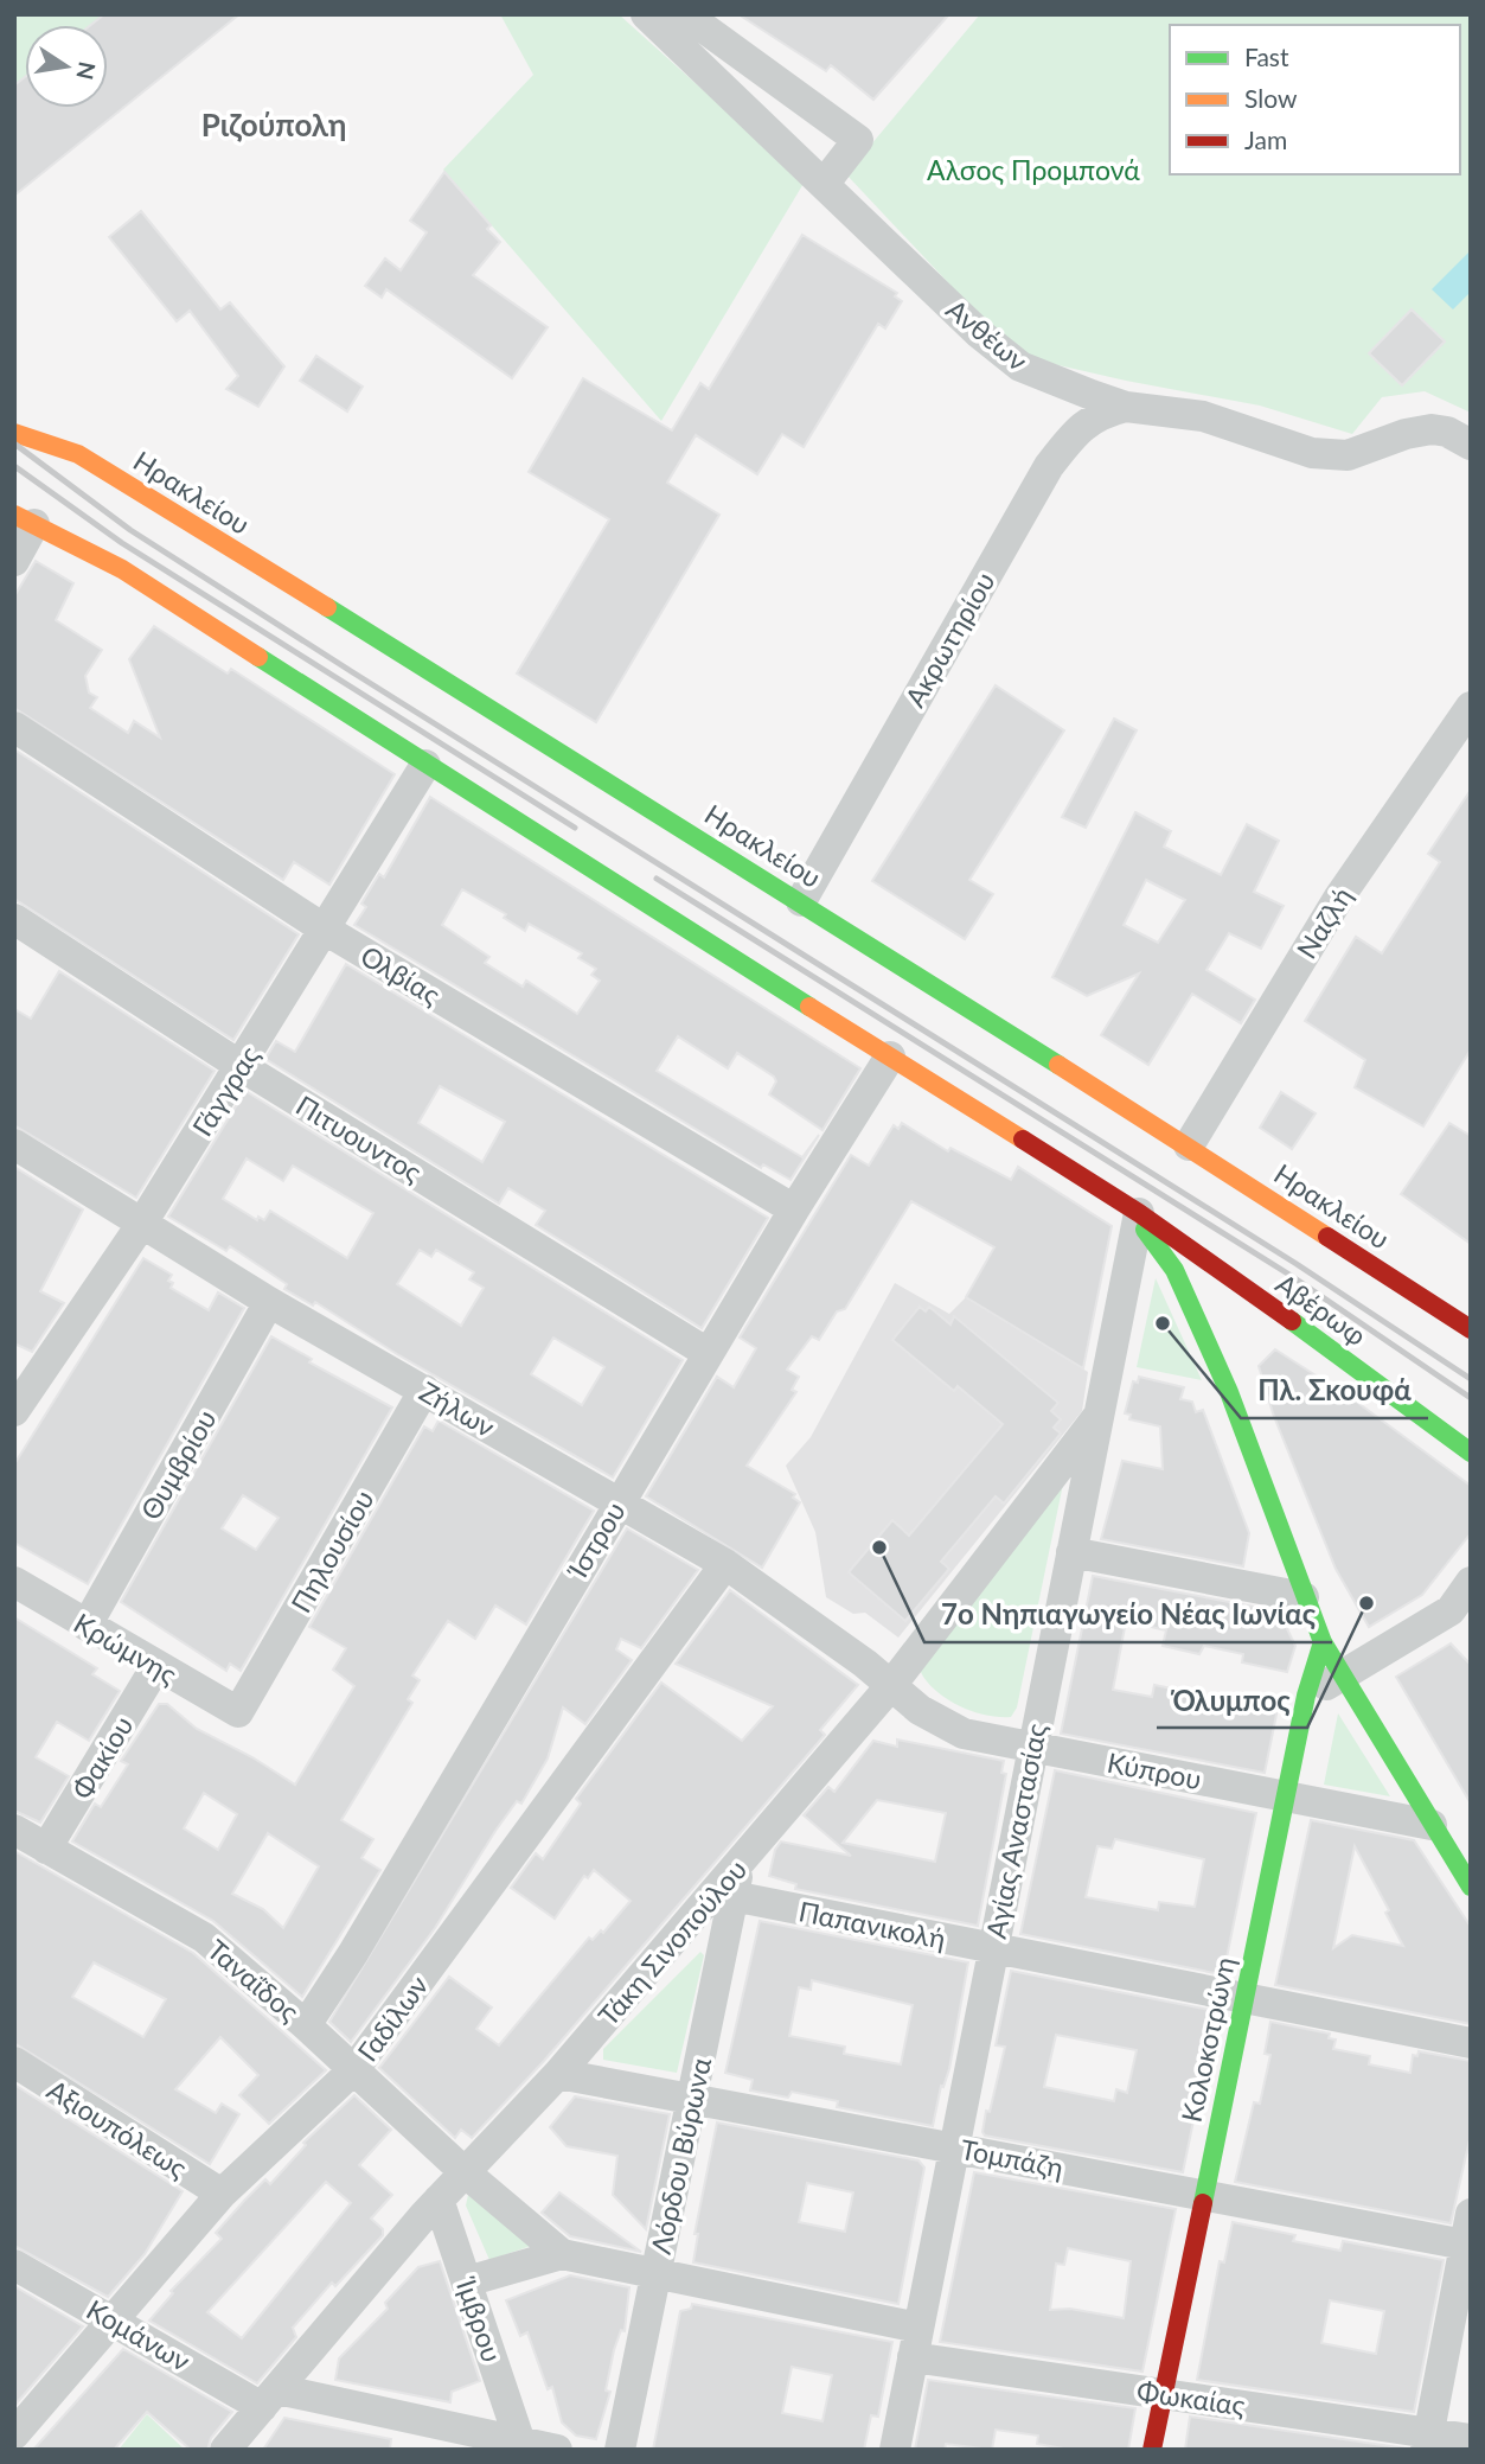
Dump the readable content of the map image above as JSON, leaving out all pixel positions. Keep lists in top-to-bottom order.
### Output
{
  "streets": {
    "street": [
      "Ανθέων",
      "Ηρακλείου",
      "Ακρωτηρίου",
      "Ναζλή",
      "Ολβίας",
      "Γάγγρας",
      "Πιτυουντος",
      "Αβέρωφ",
      "Ζήλων",
      "Θυμβρίου",
      "Ίστρου",
      "Πηλουσίου",
      "Κρώμνης",
      "Φακίου",
      "Κύπρου",
      "Αγίας Αναστασίας",
      "Παπανικολή",
      "Τάκη Σινοπούλου",
      "Ταναΐδος",
      "Γαδίλων",
      "Κολοκοτρώνη",
      "Αξιουπόλεως",
      "Λόρδου Βύρωνα",
      "Τομπάζη",
      "Ίμβρου",
      "Κομάνων",
      "Φωκαίας"
    ]
  },
  "crossings": [
    ["Ανθέων", "Ακρωτηρίου"],
    ["Ηρακλείου", "Ακρωτηρίου"],
    ["Ηρακλείου", "Ναζλή"],
    ["Ολβίας", "Γάγγρας"],
    ["Ολβίας", "Ίστρου"],
    ["Γάγγρας", "Πιτυουντος"],
    ["Γάγγρας", "Ζήλων"],
    ["Πιτυουντος", "Ίστρου"],
    ["Αβέρωφ", "Αγίας Αναστασίας"],
    ["Ζήλων", "Θυμβρίου"],
    ["Ζήλων", "Ίστρου"],
    ["Ζήλων", "Πηλουσίου"],
    ["Ζήλων", "Κύπρου"],
    ["Ζήλων", "Τάκη Σινοπούλου"],
    ["Ζήλων", "Γαδίλων"],
    ["Θυμβρίου", "Κρώμνης"],
    ["Ίστρου", "Ταναΐδος"],
    ["Πηλουσίου", "Κρώμνης"],
    ["Κρώμνης", "Φακίου"],
    ["Φακίου", "Ταναΐδος"],
    ["Κύπρου", "Αγίας Αναστασίας"],
    ["Κύπρου", "Τάκη Σινοπούλου"],
    ["Κύπρου", "Κολοκοτρώνη"],
    ["Αγίας Αναστασίας", "Παπανικολή"],
    ["Αγίας Αναστασίας", "Τάκη Σινοπούλου"],
    ["Αγίας Αναστασίας", "Τομπάζη"],
    ["Αγίας Αναστασίας", "Φωκαίας"],
    ["Παπανικολή", "Τάκη Σινοπούλου"],
    ["Παπανικολή", "Κολοκοτρώνη"],
    ["Παπανικολή", "Λόρδου Βύρωνα"],
    ["Τάκη Σινοπούλου", "Ταναΐδος"],
    ["Τάκη Σινοπούλου", "Λόρδου Βύρωνα"],
    ["Τάκη Σινοπούλου", "Τομπάζη"],
    ["Τάκη Σινοπούλου", "Ίμβρου"],
    ["Τάκη Σινοπούλου", "Κομάνων"],
    ["Τάκη Σινοπούλου", "Φωκαίας"],
    ["Ταναΐδος", "Γαδίλων"],
    ["Ταναΐδος", "Φωκαίας"],
    ["Γαδίλων", "Αξιουπόλεως"],
    ["Γαδίλων", "Κομάνων"],
    ["Κολοκοτρώνη", "Τομπάζη"],
    ["Κολοκοτρώνη", "Φωκαίας"],
    ["Λόρδου Βύρωνα", "Τομπάζη"],
    ["Λόρδου Βύρωνα", "Φωκαίας"],
    ["Ίμβρου", "Κομάνων"],
    ["Ίμβρου", "Φωκαίας"]
  ],
  "districts": ["Ριζούπολη"],
  "parks": ["Αλσος Προμπονά"],
  "places": ["Πλ. Σκουφά", "7ο Νηπιαγωγείο Νέας Ιωνίας", "Όλυμπος"],
  "legend": ["Fast", "Slow", "Jam"],
  "north": "right"
}
